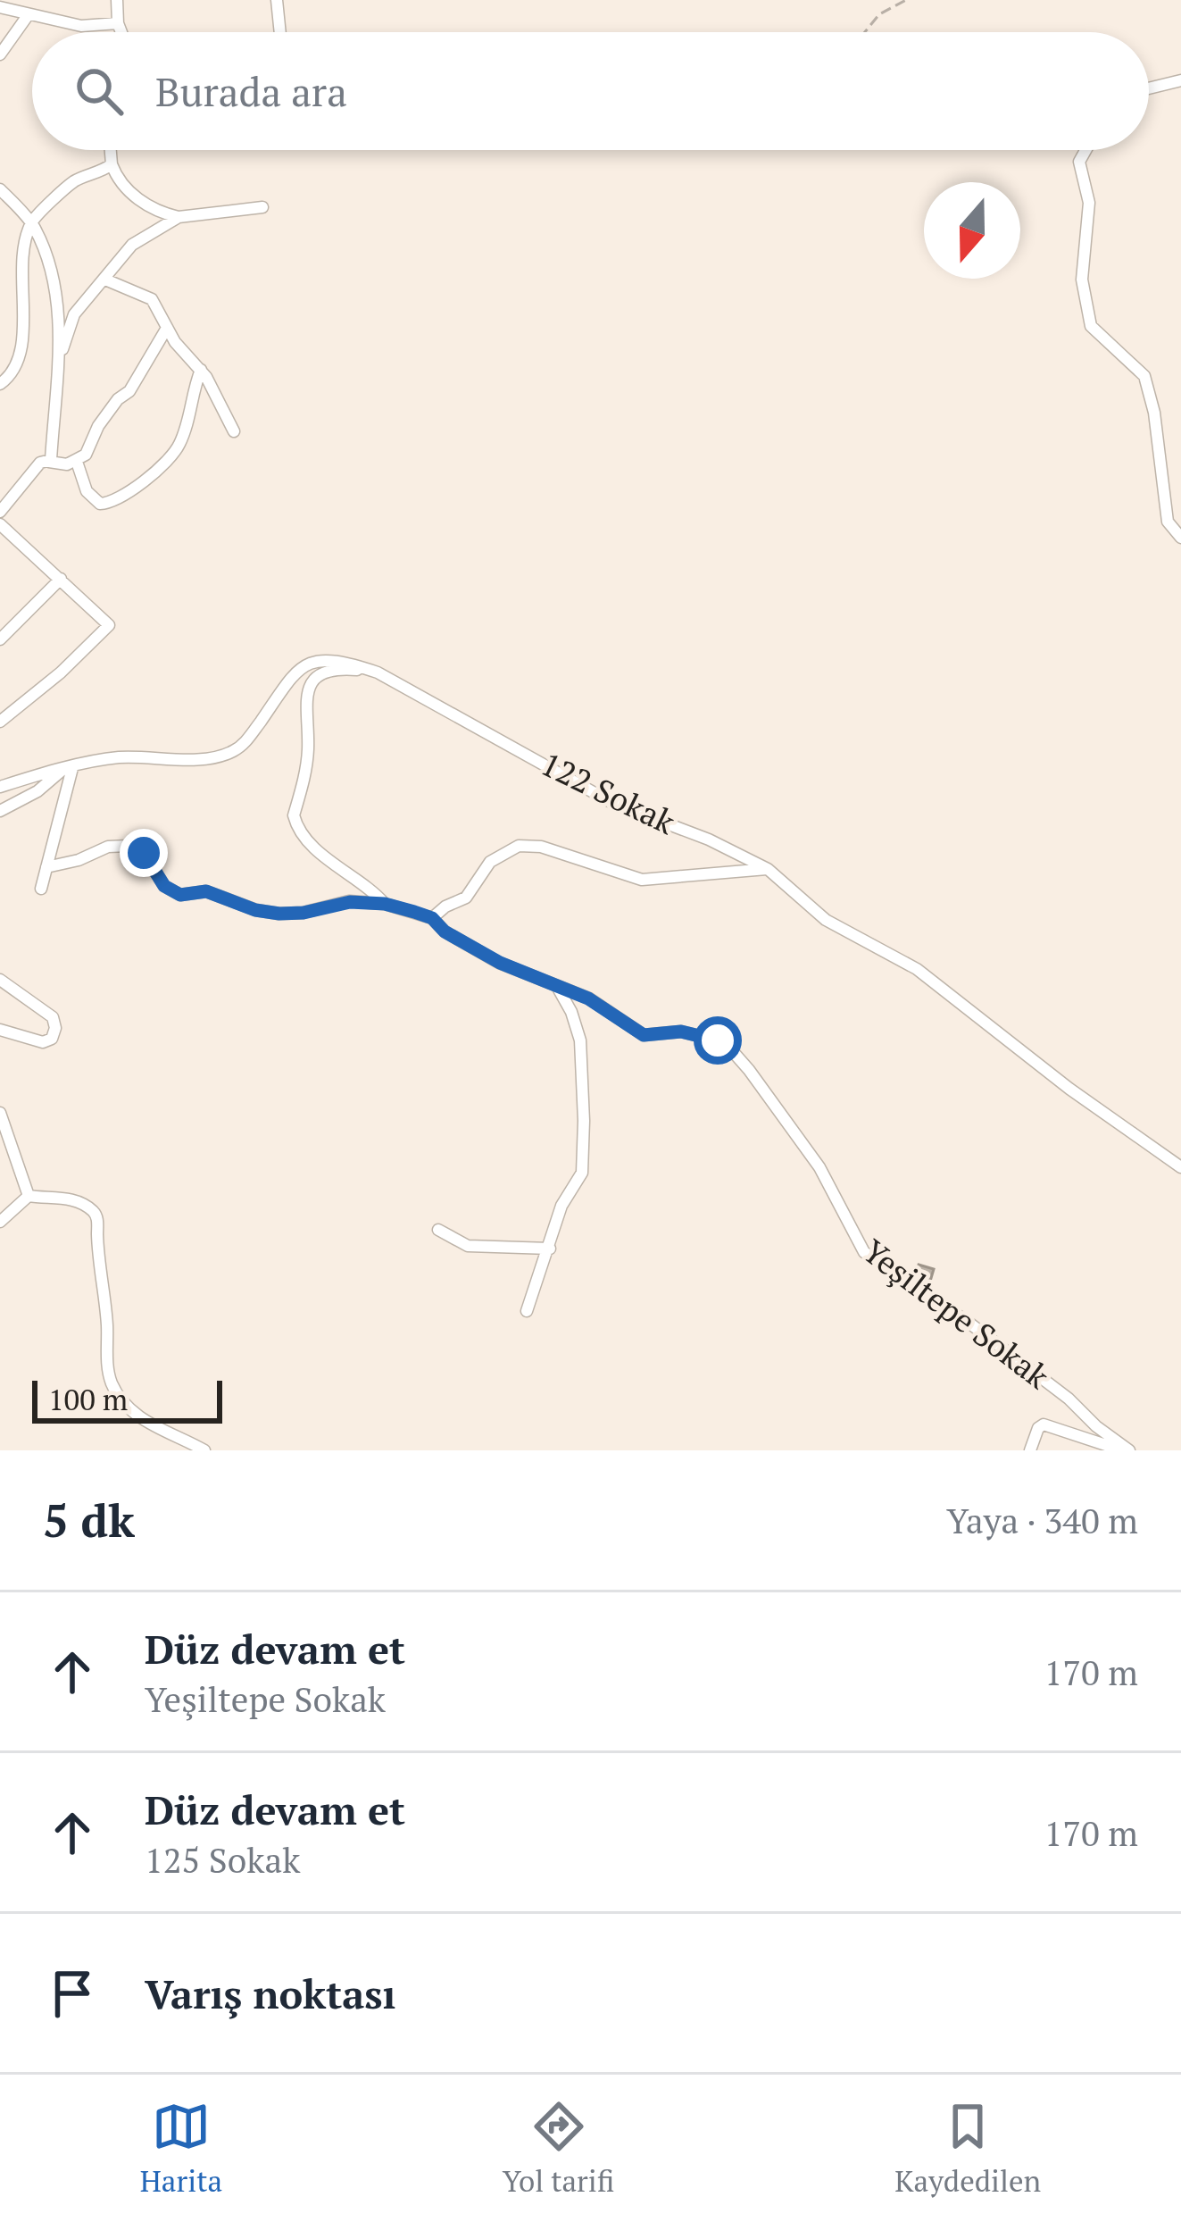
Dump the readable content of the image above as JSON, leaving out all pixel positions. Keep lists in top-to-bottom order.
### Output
{
  "streets": {
    "street": ["122 Sokak", "Yeşiltepe Sokak"]
  },
  "scale_bar": "100 m",
  "north": "bottom",
  "page": {
    "search": "Burada ara",
    "scale": "100 m",
    "heading": ["5 dk", "Yaya · 340 m"],
    "list": [
      ["Düz devam et", "Yeşiltepe Sokak", "170 m"],
      ["Düz devam et", "125 Sokak", "170 m"],
      "Varış noktası"
    ],
    "nav": ["Harita", "Yol tarifi", "Kaydedilen"]
  }
}
